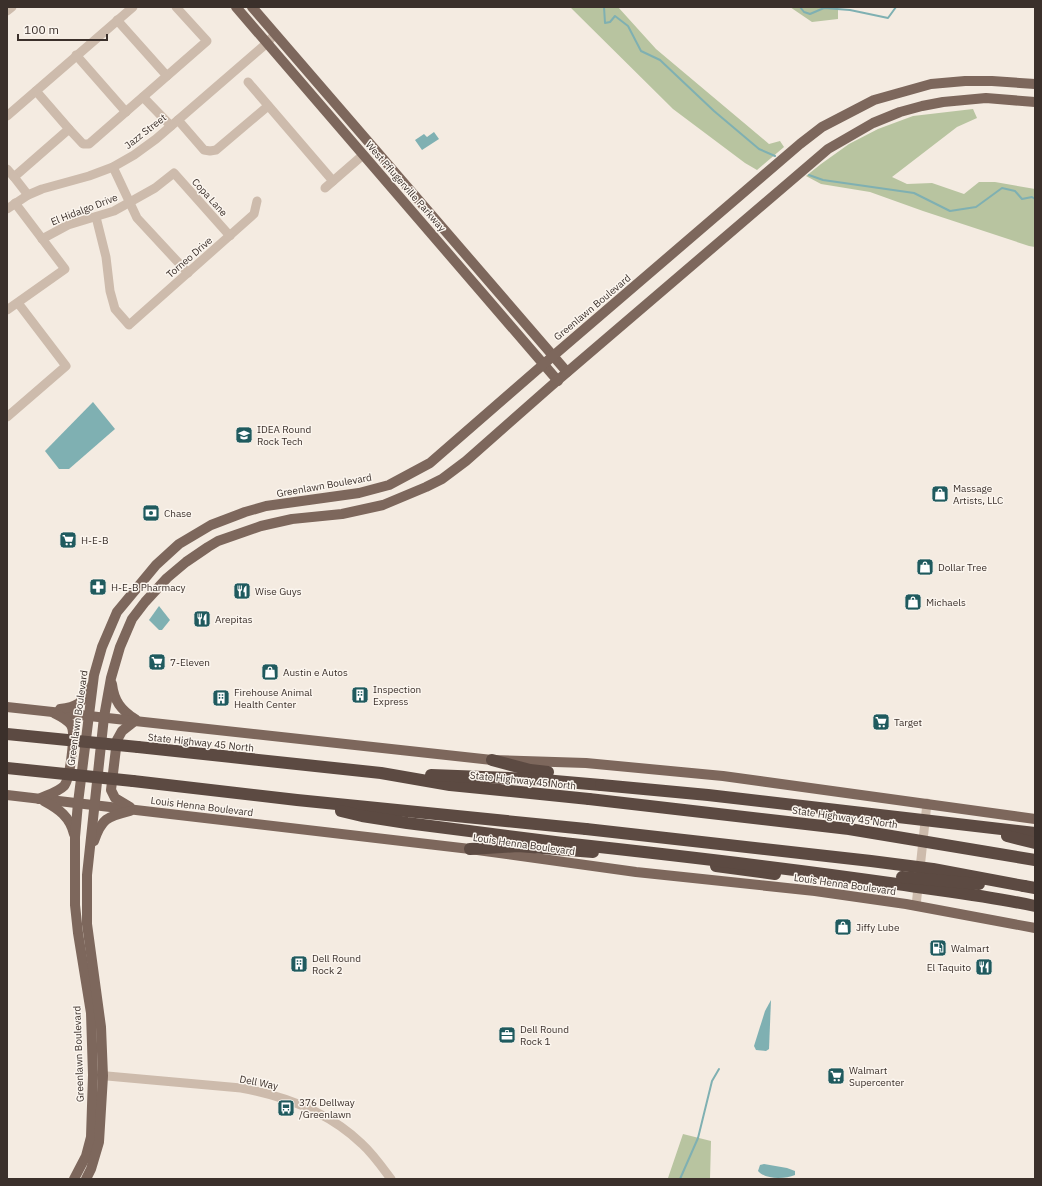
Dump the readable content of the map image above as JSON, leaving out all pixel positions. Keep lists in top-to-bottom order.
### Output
{
  "streets": {
    "highway": ["State Highway 45 North"],
    "main road": ["West Pflugerville Parkway", "Greenlawn Boulevard", "Louis Henna Boulevard"],
    "street": [
      "Jazz Street",
      "Copa Lane",
      "El Hidalgo Drive",
      "Torneo Drive",
      "Dell Way"
    ]
  },
  "crossings": [
    ["Jazz Street", "West Pflugerville Parkway"],
    ["West Pflugerville Parkway", "Greenlawn Boulevard"],
    ["Copa Lane", "El Hidalgo Drive"],
    ["Copa Lane", "Torneo Drive"],
    ["El Hidalgo Drive", "Torneo Drive"],
    ["Greenlawn Boulevard", "Louis Henna Boulevard"],
    ["Greenlawn Boulevard", "Dell Way"]
  ],
  "places": {
    "school or university": ["IDEA Round Rock Tech"],
    "shop": [
      "Massage Artists, LLC",
      "Dollar Tree",
      "Michaels",
      "Austin e Autos",
      "Jiffy Lube"
    ],
    "bank": ["Chase"],
    "supermarket": [
      "H-E-B",
      "7-Eleven",
      "Target",
      "Walmart Supercenter"
    ],
    "pharmacy": ["H-E-B Pharmacy"],
    "restaurant": ["Wise Guys", "Arepitas", "El Taquito"],
    "building": ["Inspection Express", "Firehouse Animal Health Center", "Dell Round Rock 2"],
    "fuel station": ["Walmart"],
    "office": ["Dell Round Rock 1"],
    "bus stop": ["376 Dellway /Greenlawn"]
  },
  "scale_bar": "100 m"
}
